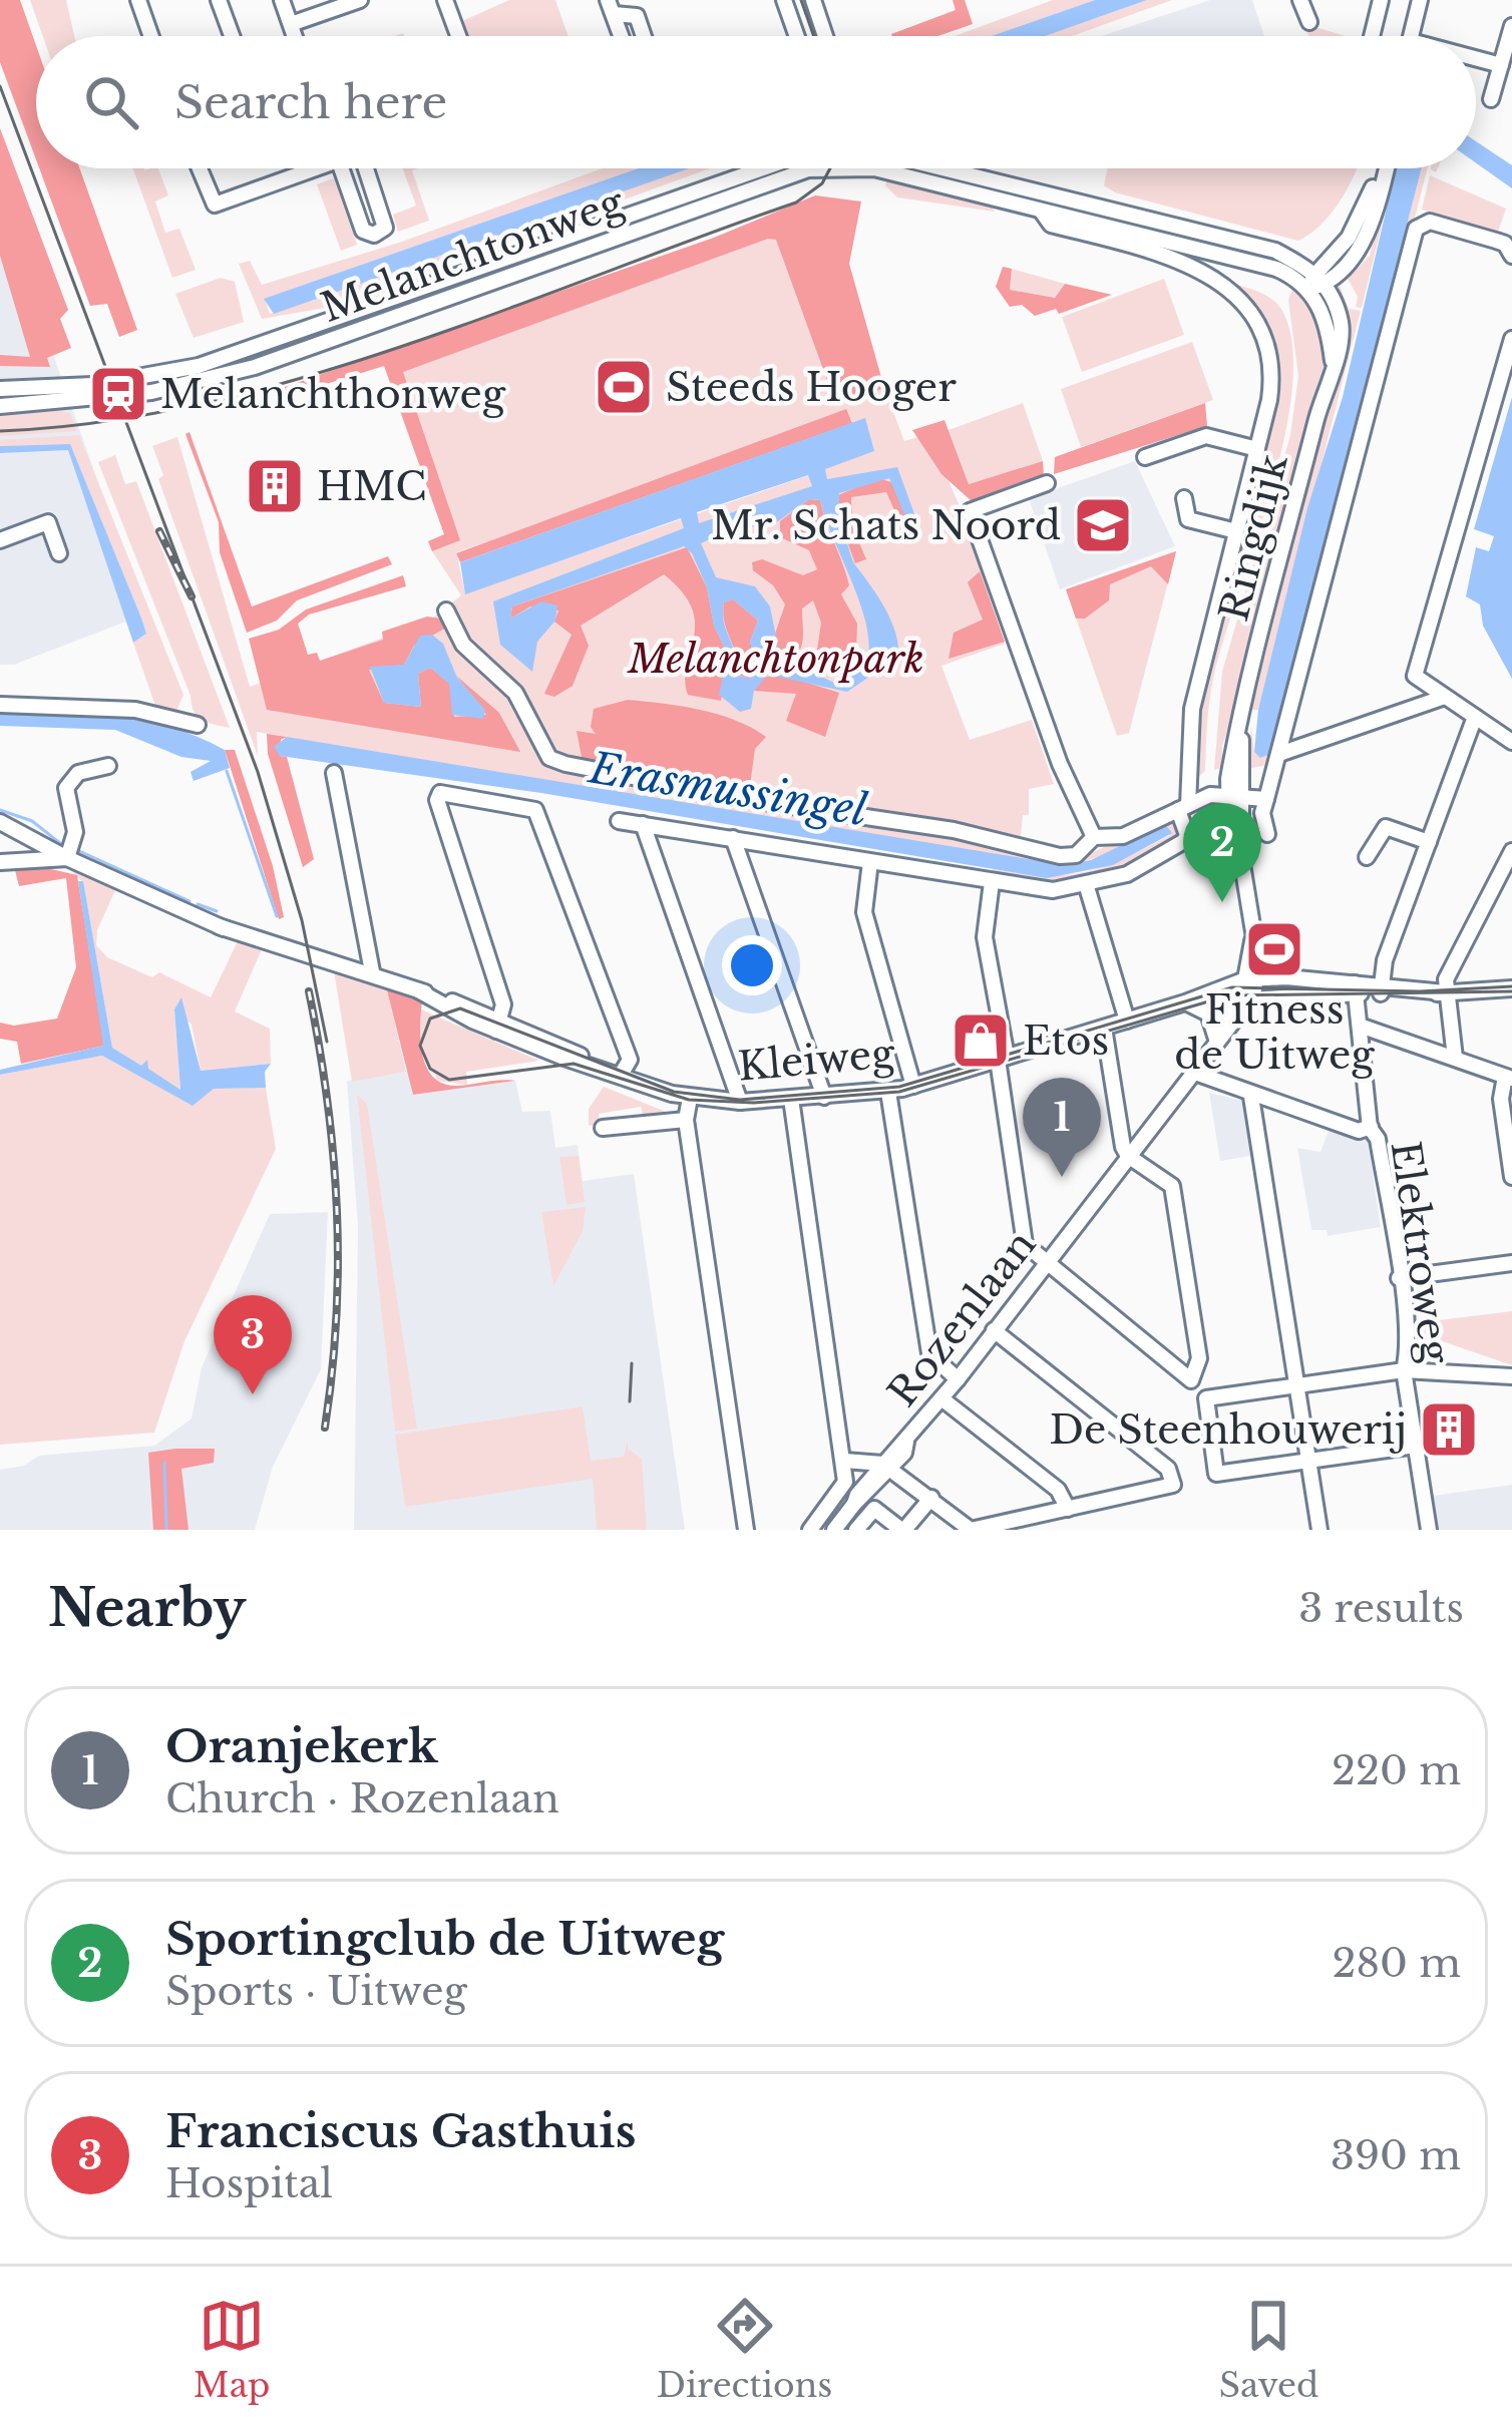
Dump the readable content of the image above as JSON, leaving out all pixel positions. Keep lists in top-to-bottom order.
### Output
{
  "streets": {
    "street": [
      "Melanchtonweg",
      "Ringdijk",
      "Kleiweg",
      "Elektroweg",
      "Rozenlaan"
    ]
  },
  "crossings": [
    ["Melanchtonweg", "Ringdijk"],
    ["Ringdijk", "Kleiweg"],
    ["Kleiweg", "Elektroweg"],
    ["Kleiweg", "Rozenlaan"]
  ],
  "water": ["Erasmussingel"],
  "parks": ["Melanchtonpark"],
  "places": {
    "sports": ["Steeds Hooger", "Fitness de Uitweg"],
    "station": ["Melanchthonweg"],
    "building": ["HMC", "De Steenhouwerij"],
    "school or university": ["Mr. Schats Noord"],
    "shop": ["Etos"]
  },
  "page": {
    "search": "Search here",
    "pins": ["2", "1", "3"],
    "heading": ["Nearby", "3 results"],
    "list": [
      {
        "mark": "1",
        "name": "Oranjekerk",
        "note": "Church · Rozenlaan",
        "value": "220 m"
      },
      {
        "mark": "2",
        "name": "Sportingclub de Uitweg",
        "note": "Sports · Uitweg",
        "value": "280 m"
      },
      {
        "mark": "3",
        "name": "Franciscus Gasthuis",
        "note": "Hospital",
        "value": "390 m"
      }
    ],
    "nav": ["Map", "Directions", "Saved"]
  }
}
